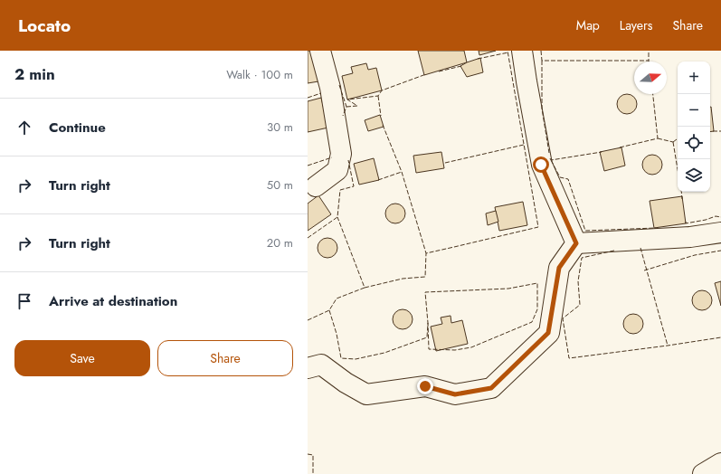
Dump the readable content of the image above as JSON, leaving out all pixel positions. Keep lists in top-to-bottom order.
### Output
{
  "north": "right",
  "page": {
    "header": "Locato",
    "nav": ["Map", "Layers", "Share"],
    "heading": ["2 min", "Walk · 100 m"],
    "map_buttons": ["+", "−"],
    "list": [
      ["Continue", "30 m"],
      ["Turn right", "50 m"],
      ["Turn right", "20 m"],
      "Arrive at destination"
    ],
    "buttons": ["Save", "Share"]
  }
}
